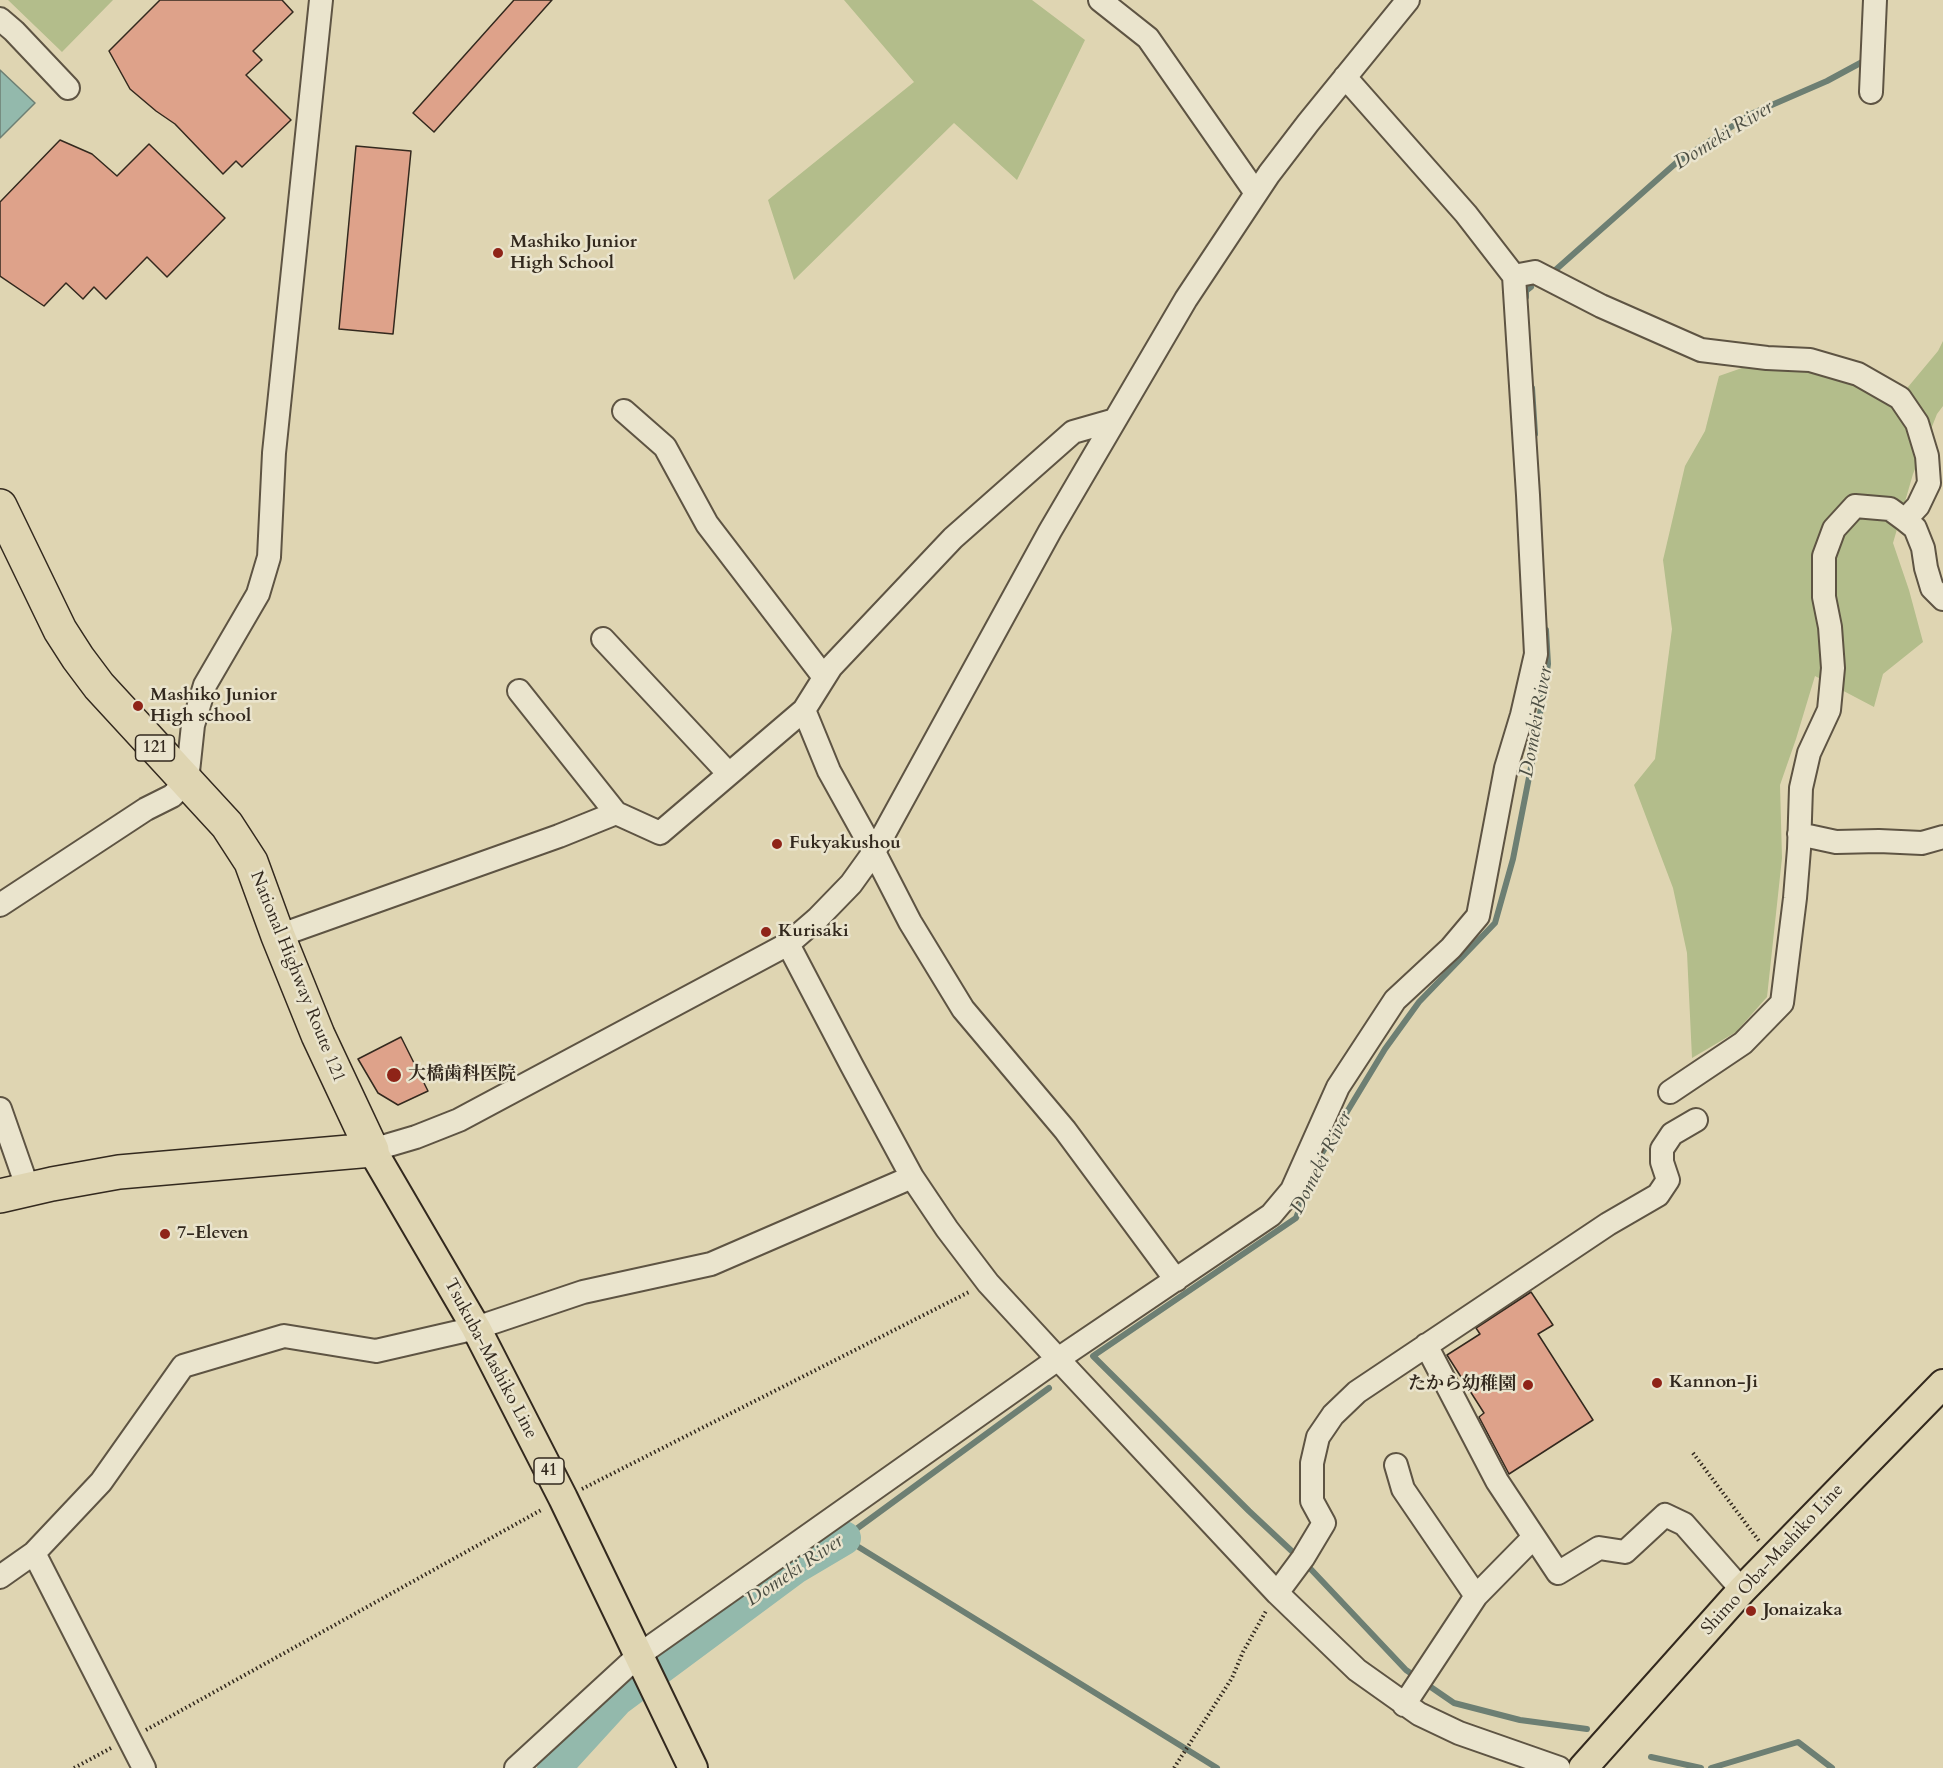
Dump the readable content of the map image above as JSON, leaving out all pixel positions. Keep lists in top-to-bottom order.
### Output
{
  "streets": {
    "highway": ["121", "National Highway Route 121"],
    "main road": ["Tsukuba-Mashiko Line", "41", "Shimo Oba-Mashiko Line"]
  },
  "crossings": [
    ["National Highway Route 121", "Tsukuba-Mashiko Line"]
  ],
  "water": ["Domeki River"],
  "places": [
    "Mashiko Junior High School",
    "Mashiko Junior High school",
    "Fukyakushou",
    "Kurisaki",
    "大橋歯科医院",
    "7-Eleven",
    "Kannon-Ji",
    "たから幼稚園",
    "Jonaizaka"
  ]
}
